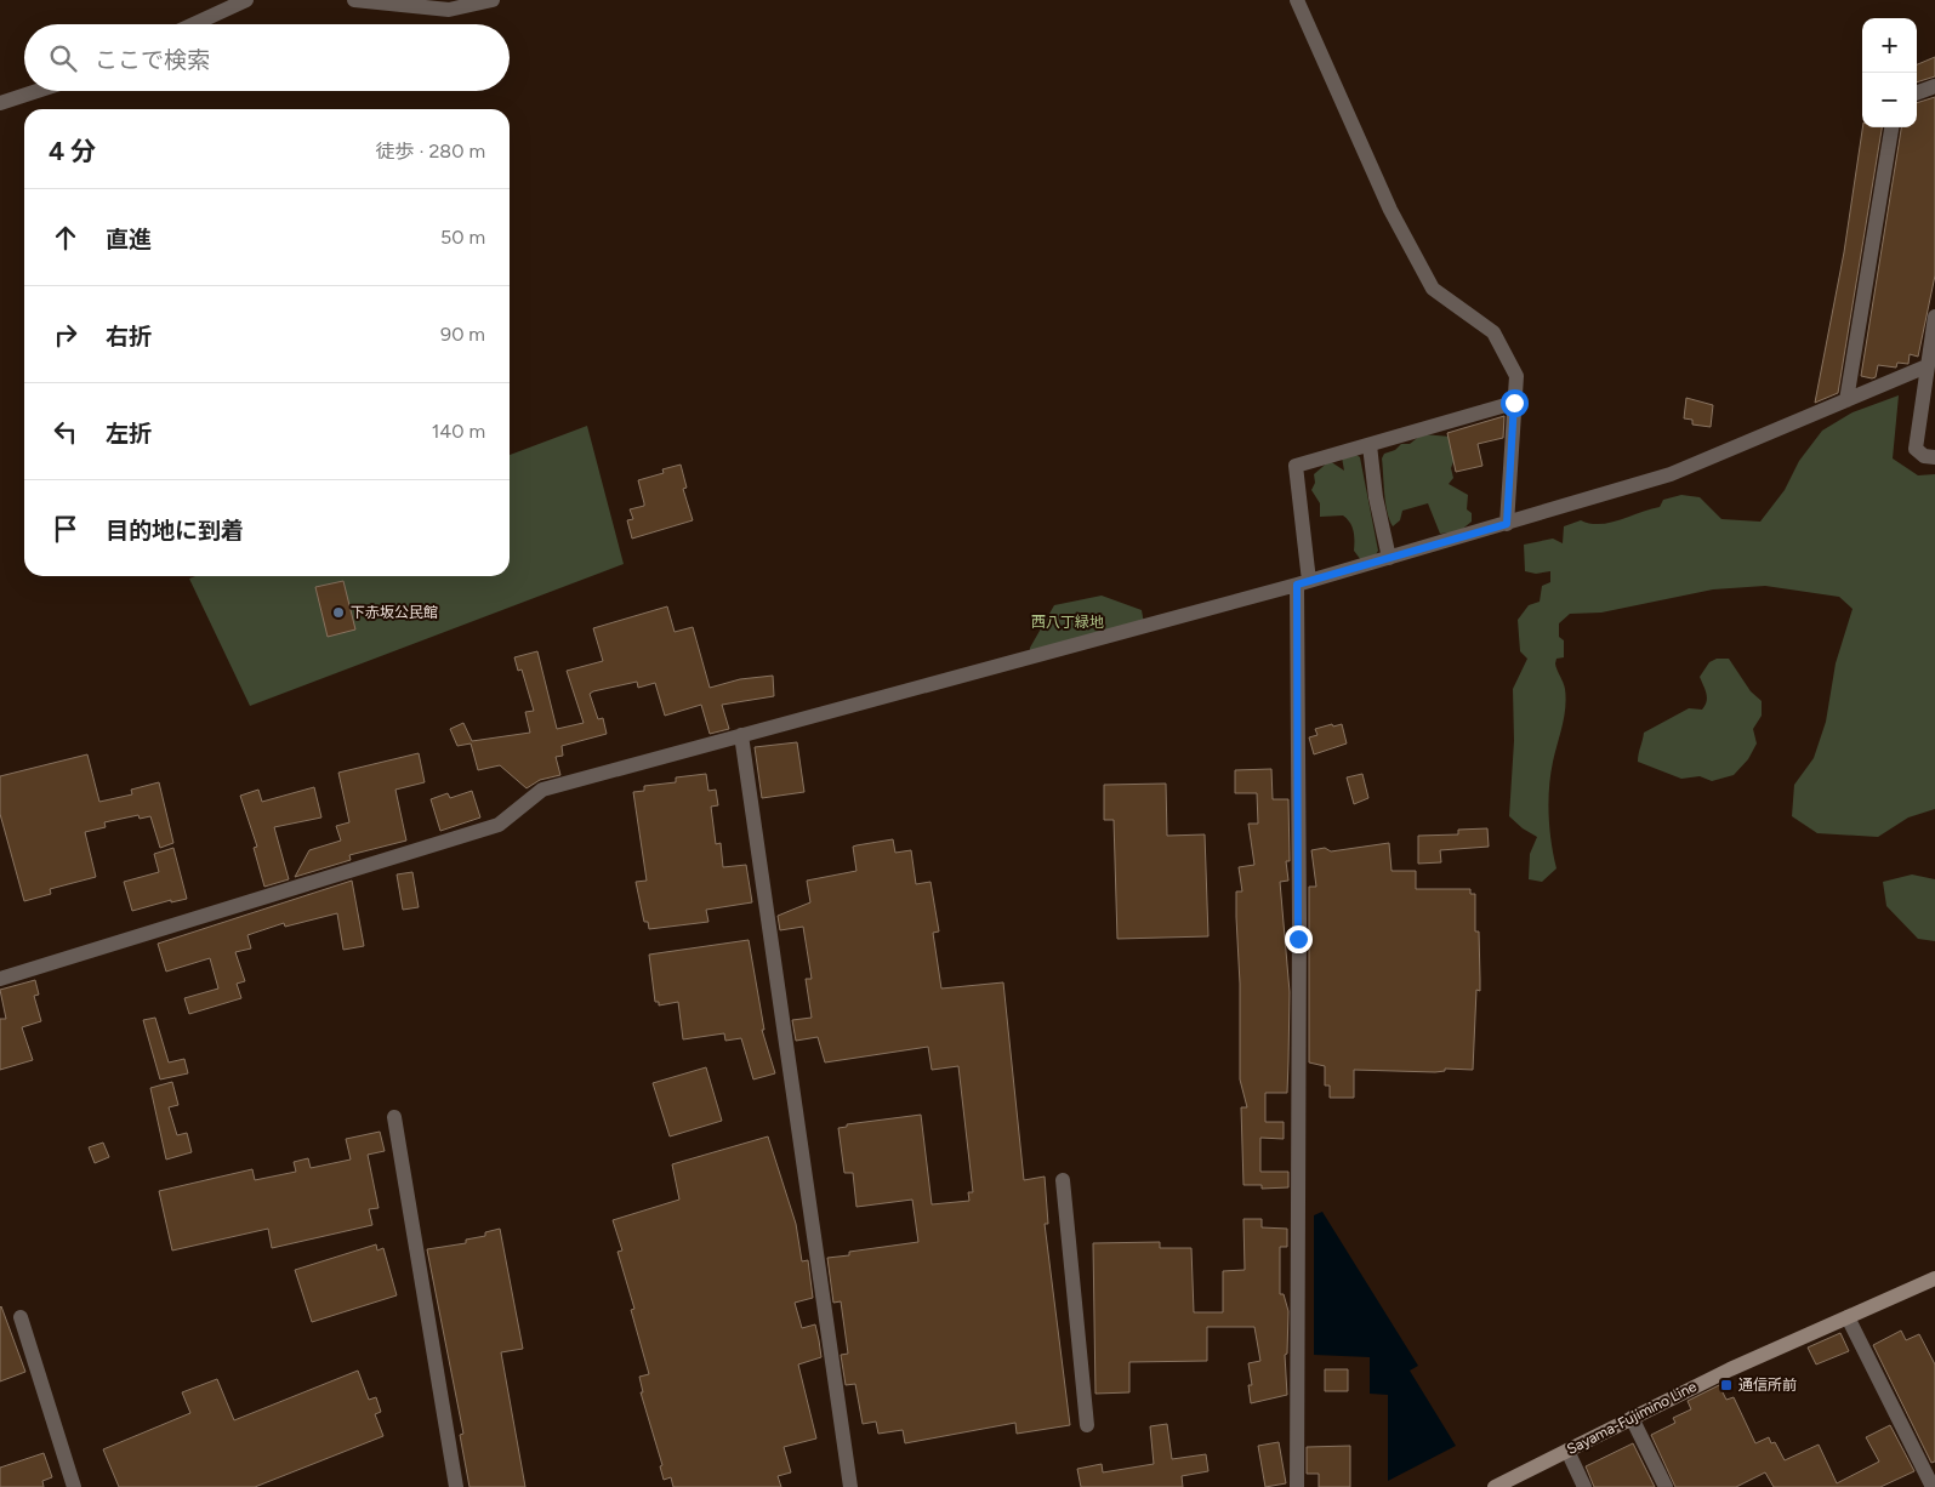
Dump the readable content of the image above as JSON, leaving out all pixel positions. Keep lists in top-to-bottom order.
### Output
{
  "streets": {
    "main road": ["Sayama-Fujimino Line"]
  },
  "parks": ["西八丁緑地"],
  "places": {
    "other": ["下赤坂公民館"],
    "transit": ["通信所前"]
  },
  "page": {
    "map_buttons": ["+", "−"],
    "search": "ここで検索",
    "heading": ["4 分", "徒歩 · 280 m"],
    "list": [
      ["直進", "50 m"],
      ["右折", "90 m"],
      ["左折", "140 m"],
      "目的地に到着"
    ]
  }
}
